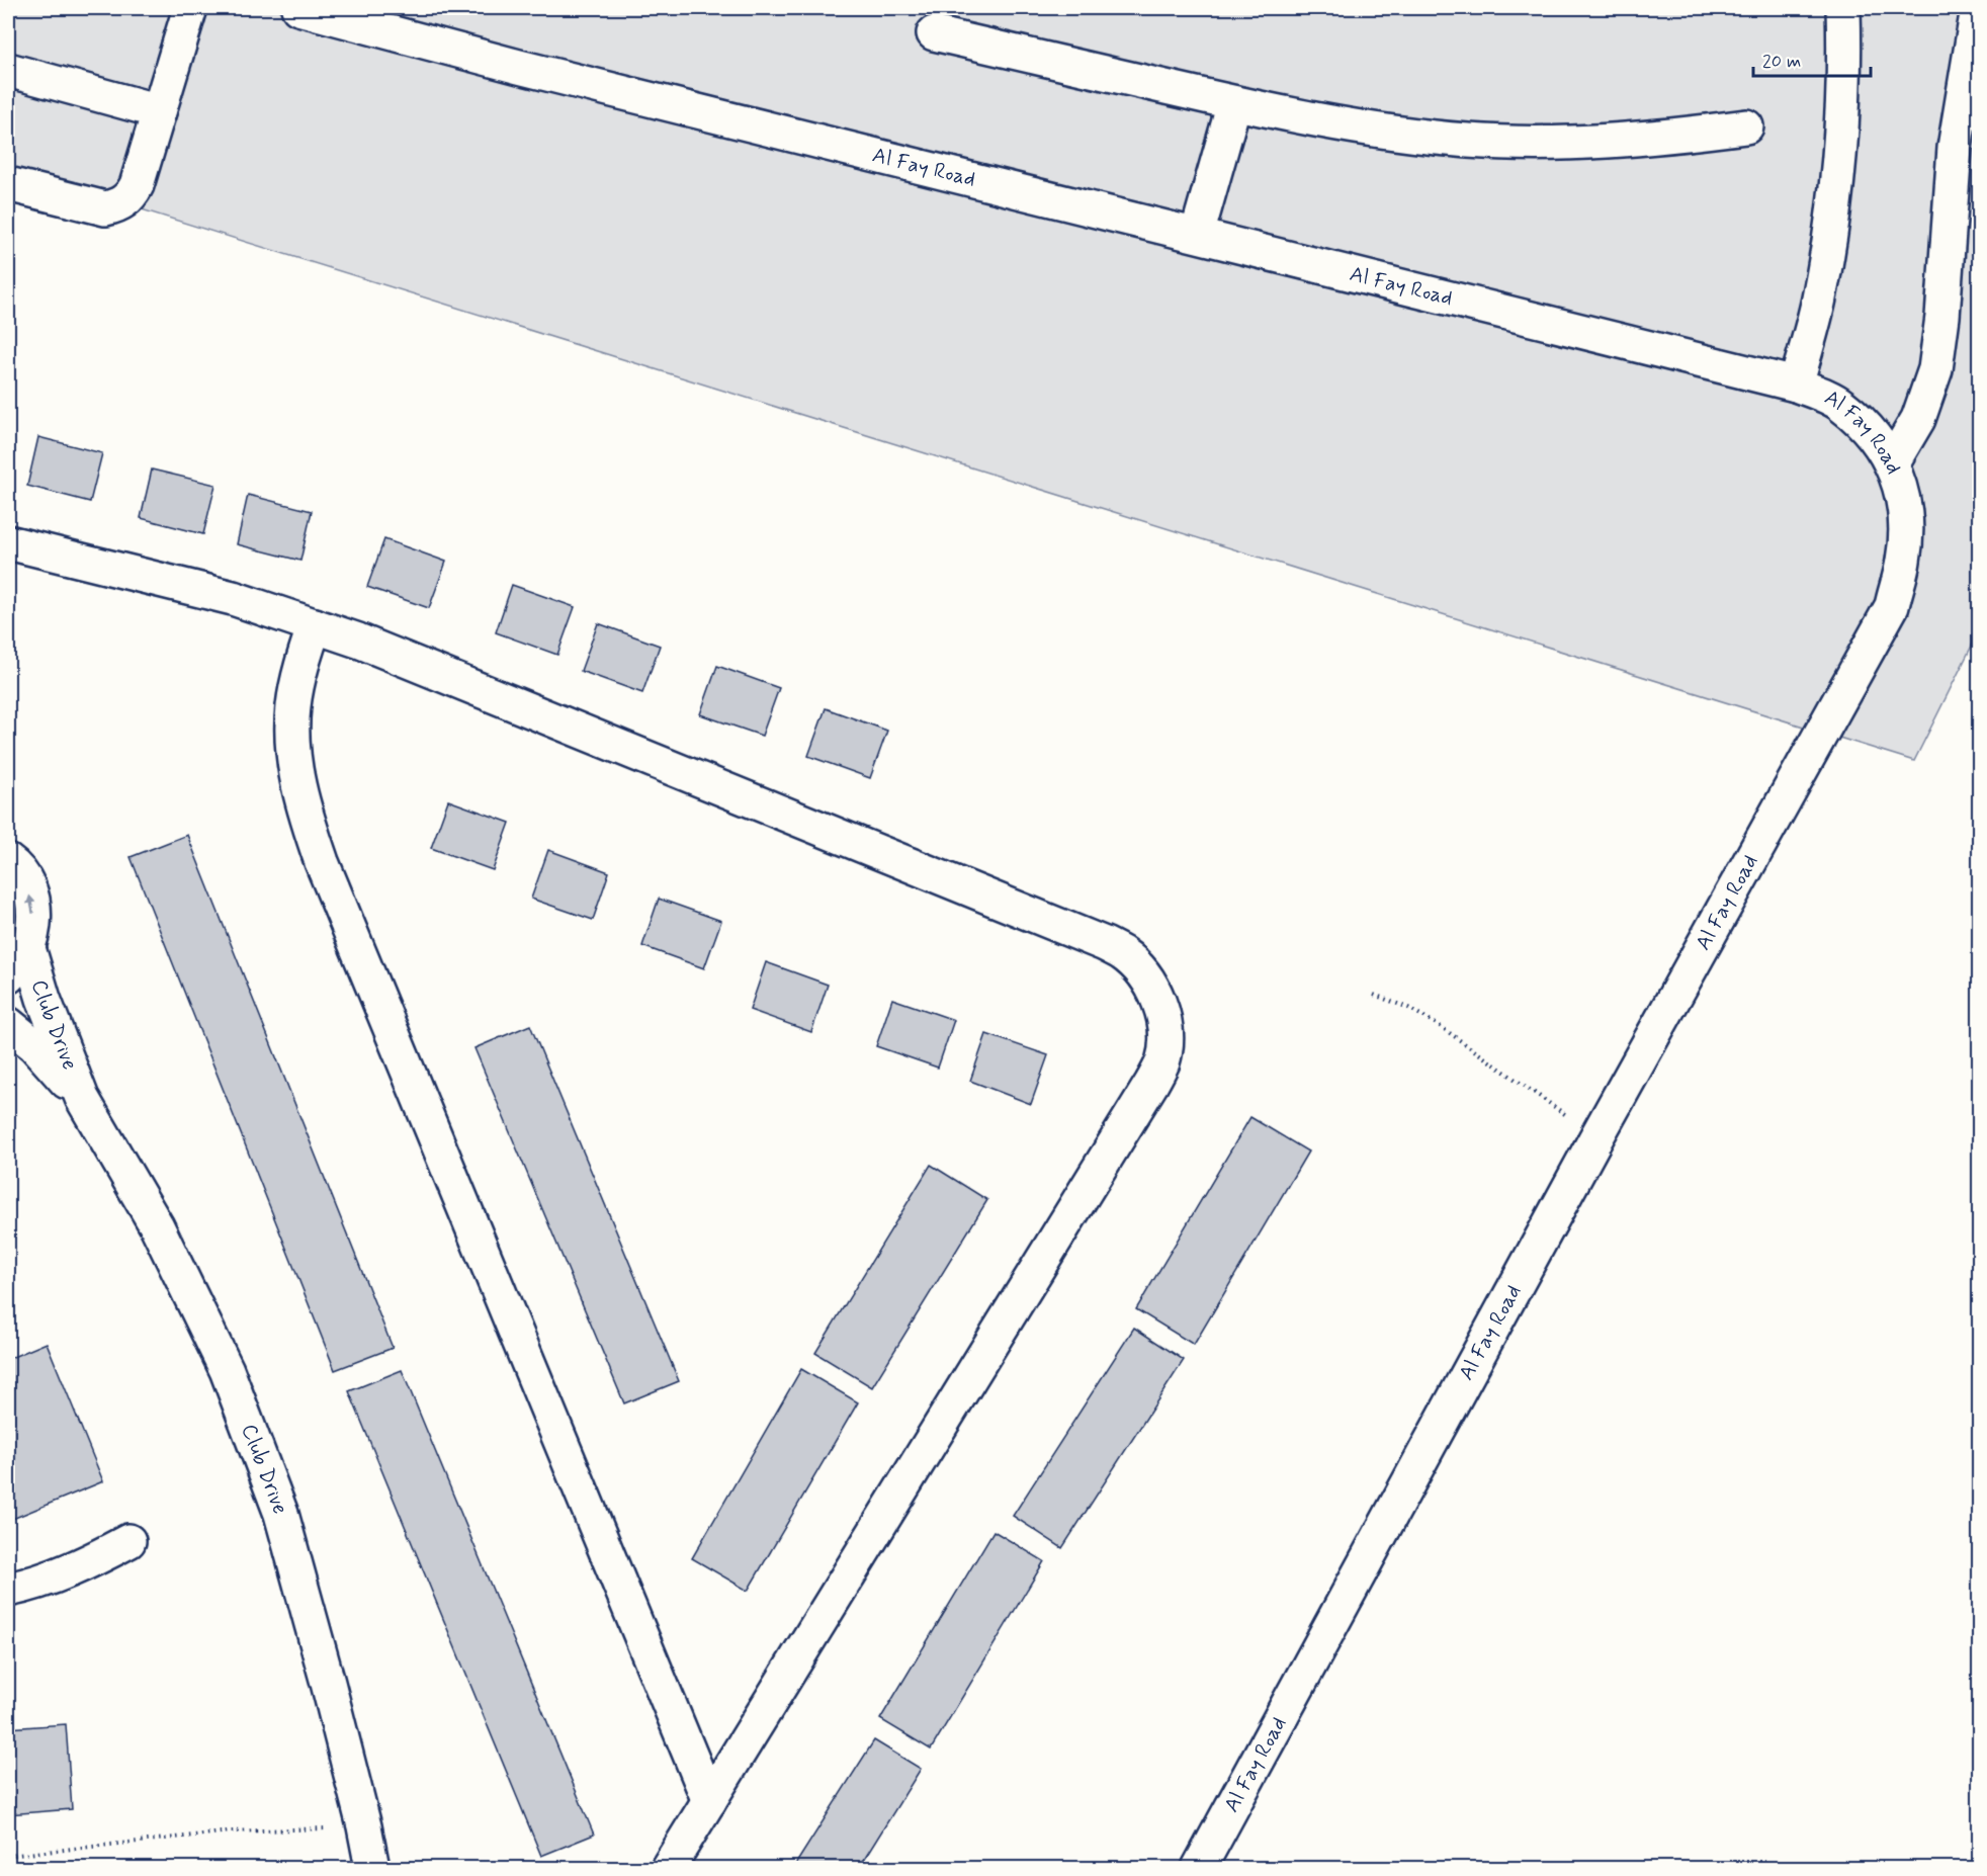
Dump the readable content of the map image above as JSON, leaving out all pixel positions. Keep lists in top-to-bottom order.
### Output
{
  "streets": {
    "street": ["Al Fay Road", "Club Drive"]
  },
  "scale_bar": "20 m"
}
